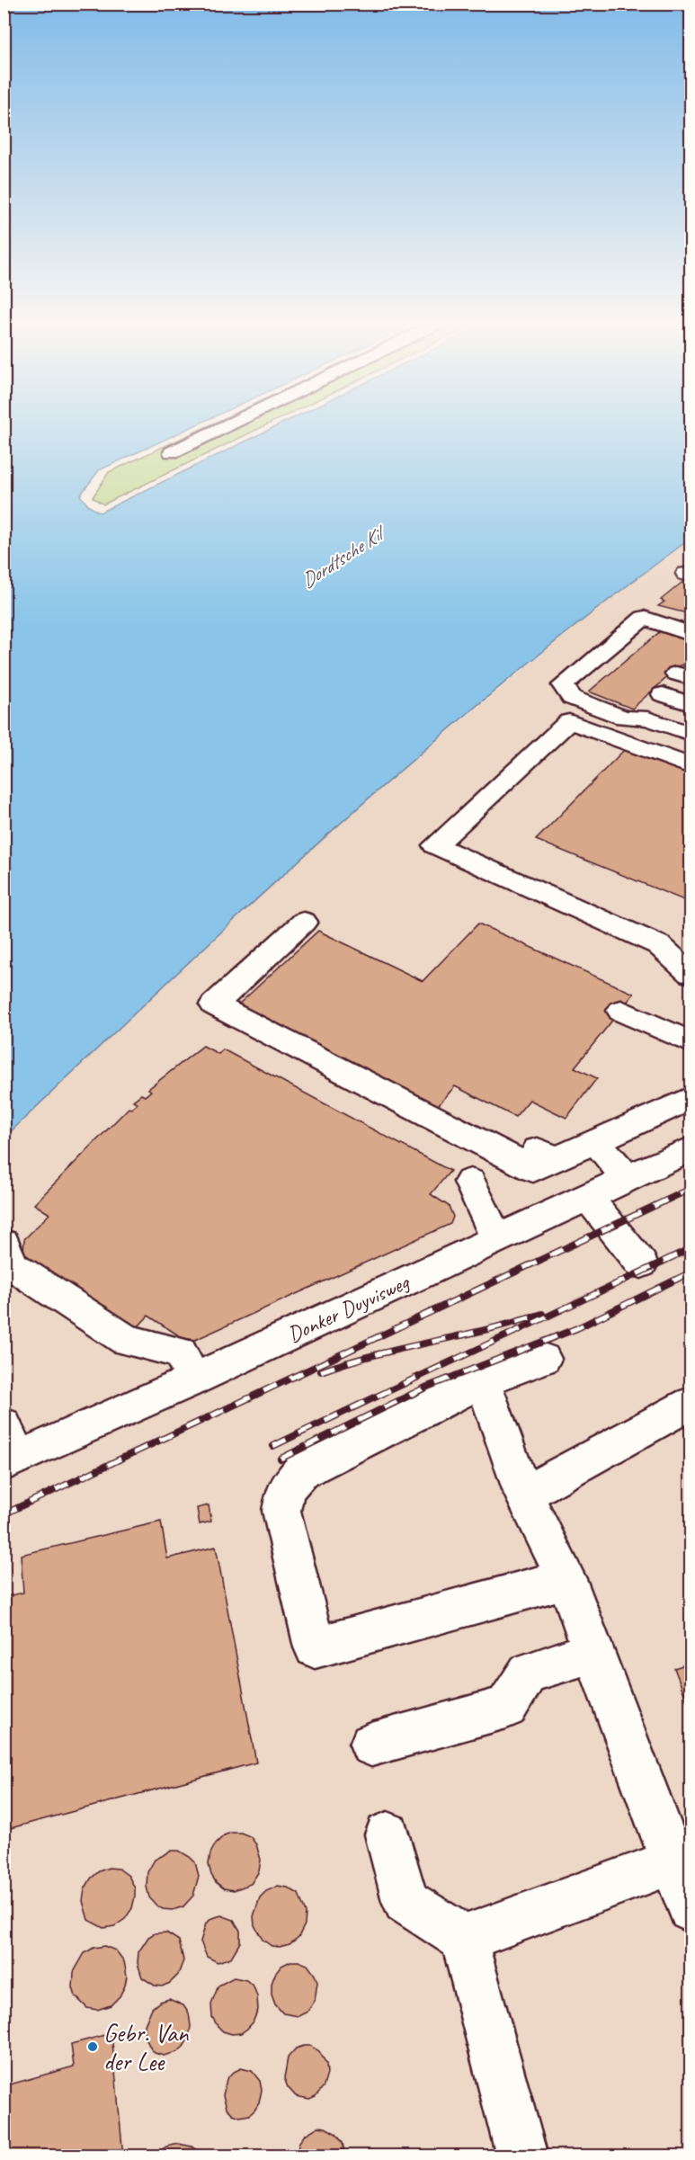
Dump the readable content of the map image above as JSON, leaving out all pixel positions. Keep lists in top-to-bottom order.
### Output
{
  "streets": {
    "street": ["Donker Duyvisweg"]
  },
  "water": ["Dordtsche Kil"],
  "places": ["Gebr. Van der Lee"]
}
